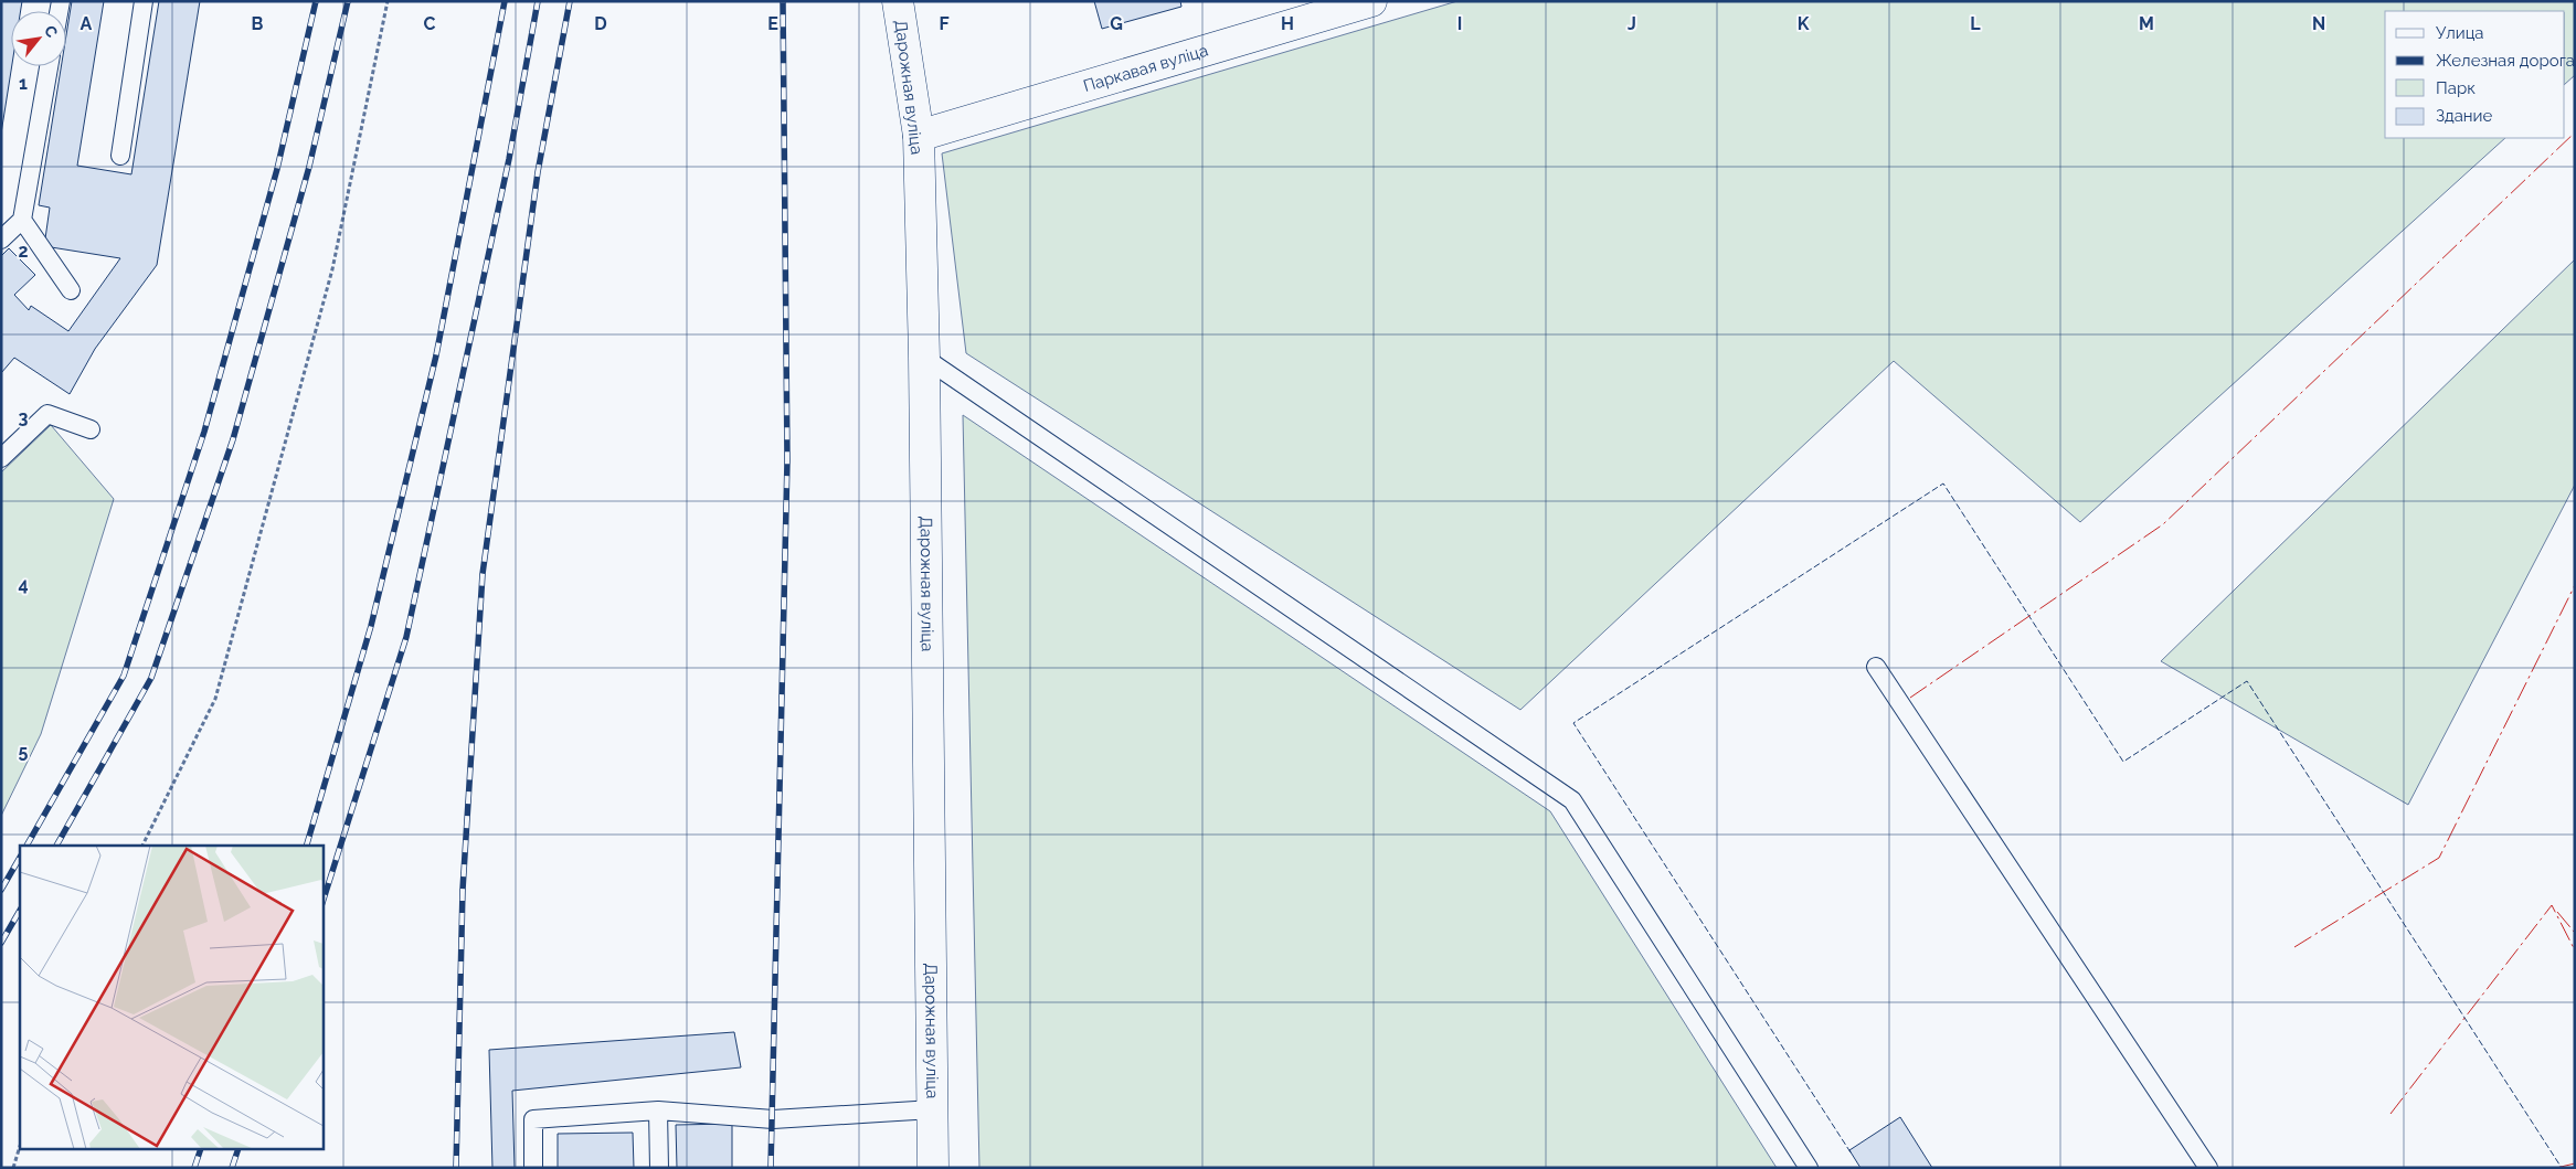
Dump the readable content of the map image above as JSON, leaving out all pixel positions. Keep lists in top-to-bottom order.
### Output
{
  "streets": {
    "street": ["Паркавая вуліца", "Дарожная вуліца"]
  },
  "crossings": [
    ["Паркавая вуліца", "Дарожная вуліца"]
  ],
  "legend": [
    "Улица",
    "Железная дорога",
    "Парк",
    "Здание"
  ],
  "north": "top right",
  "grid": {
    "columns": [
      "A",
      "B",
      "C",
      "D",
      "E",
      "F",
      "G",
      "H",
      "I",
      "J",
      "K",
      "L",
      "M",
      "N"
    ],
    "rows": [
      "1",
      "2",
      "3",
      "4",
      "5"
    ]
  }
}
